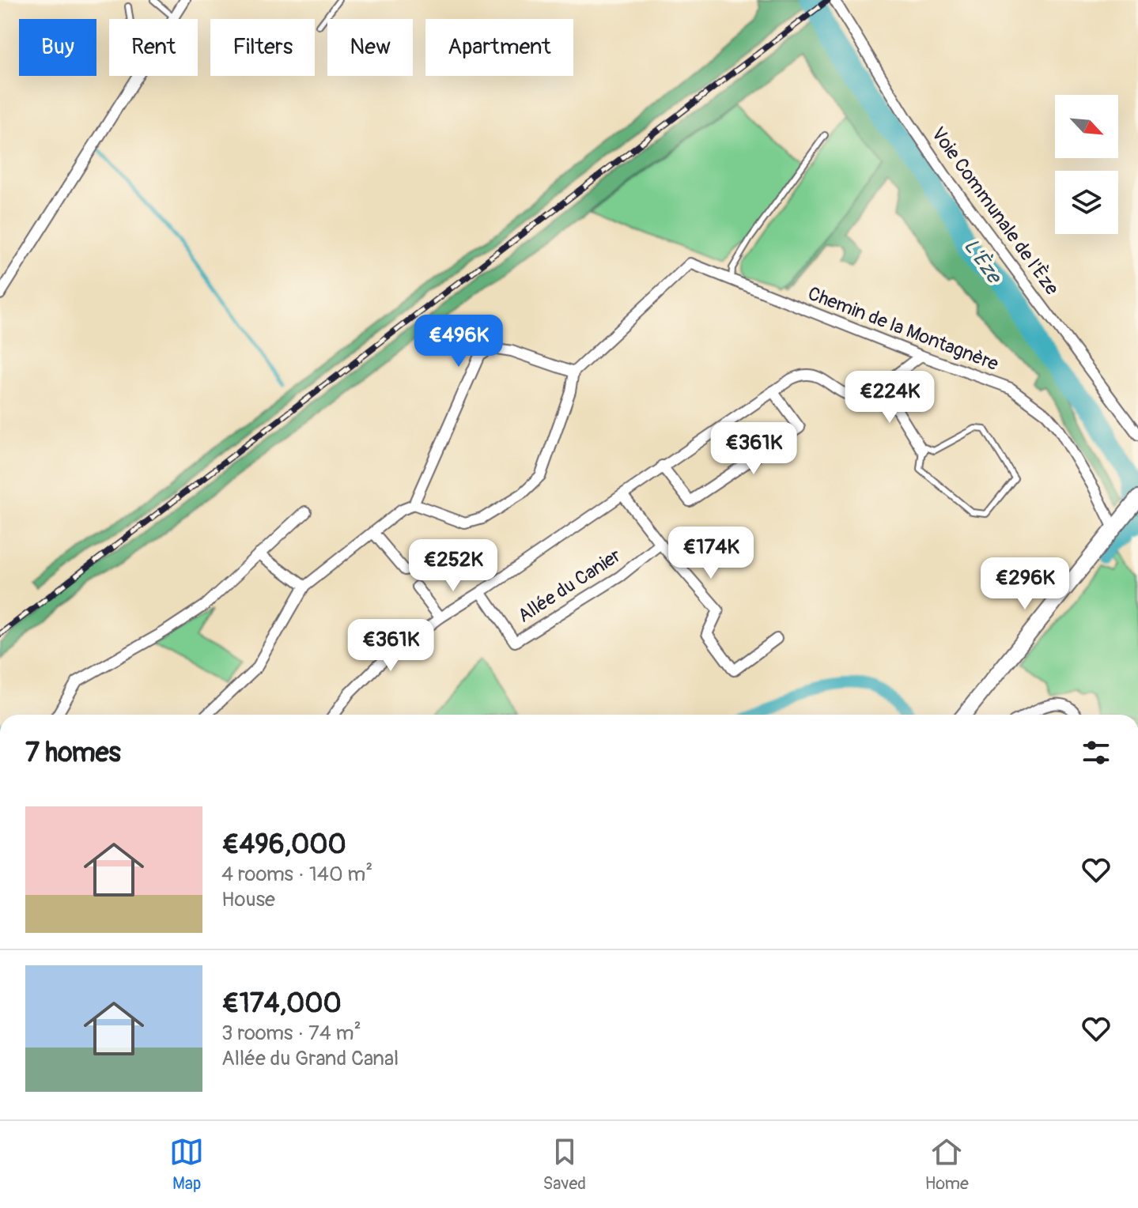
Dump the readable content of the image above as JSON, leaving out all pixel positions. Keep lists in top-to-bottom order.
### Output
{
  "streets": {
    "street": ["Voie Communale de l'Èze", "Chemin de la Montagnère", "Allée du Canier"]
  },
  "water": ["L'Èze"],
  "north": "bottom right",
  "page": {
    "chip": [
      "Buy",
      "Rent",
      "Filters",
      "New",
      "Apartment"
    ],
    "price": [
      "€496K",
      "€224K",
      "€361K",
      "€174K",
      "€252K",
      "€296K",
      "€361K"
    ],
    "heading": "7 homes",
    "list": [
      {
        "name": "€496,000",
        "note": "4 rooms · 140 m² · House"
      },
      {
        "name": "€174,000",
        "note": "3 rooms · 74 m² · Allée du Grand Canal"
      }
    ],
    "tabs": ["Map", "Saved", "Home"]
  }
}
